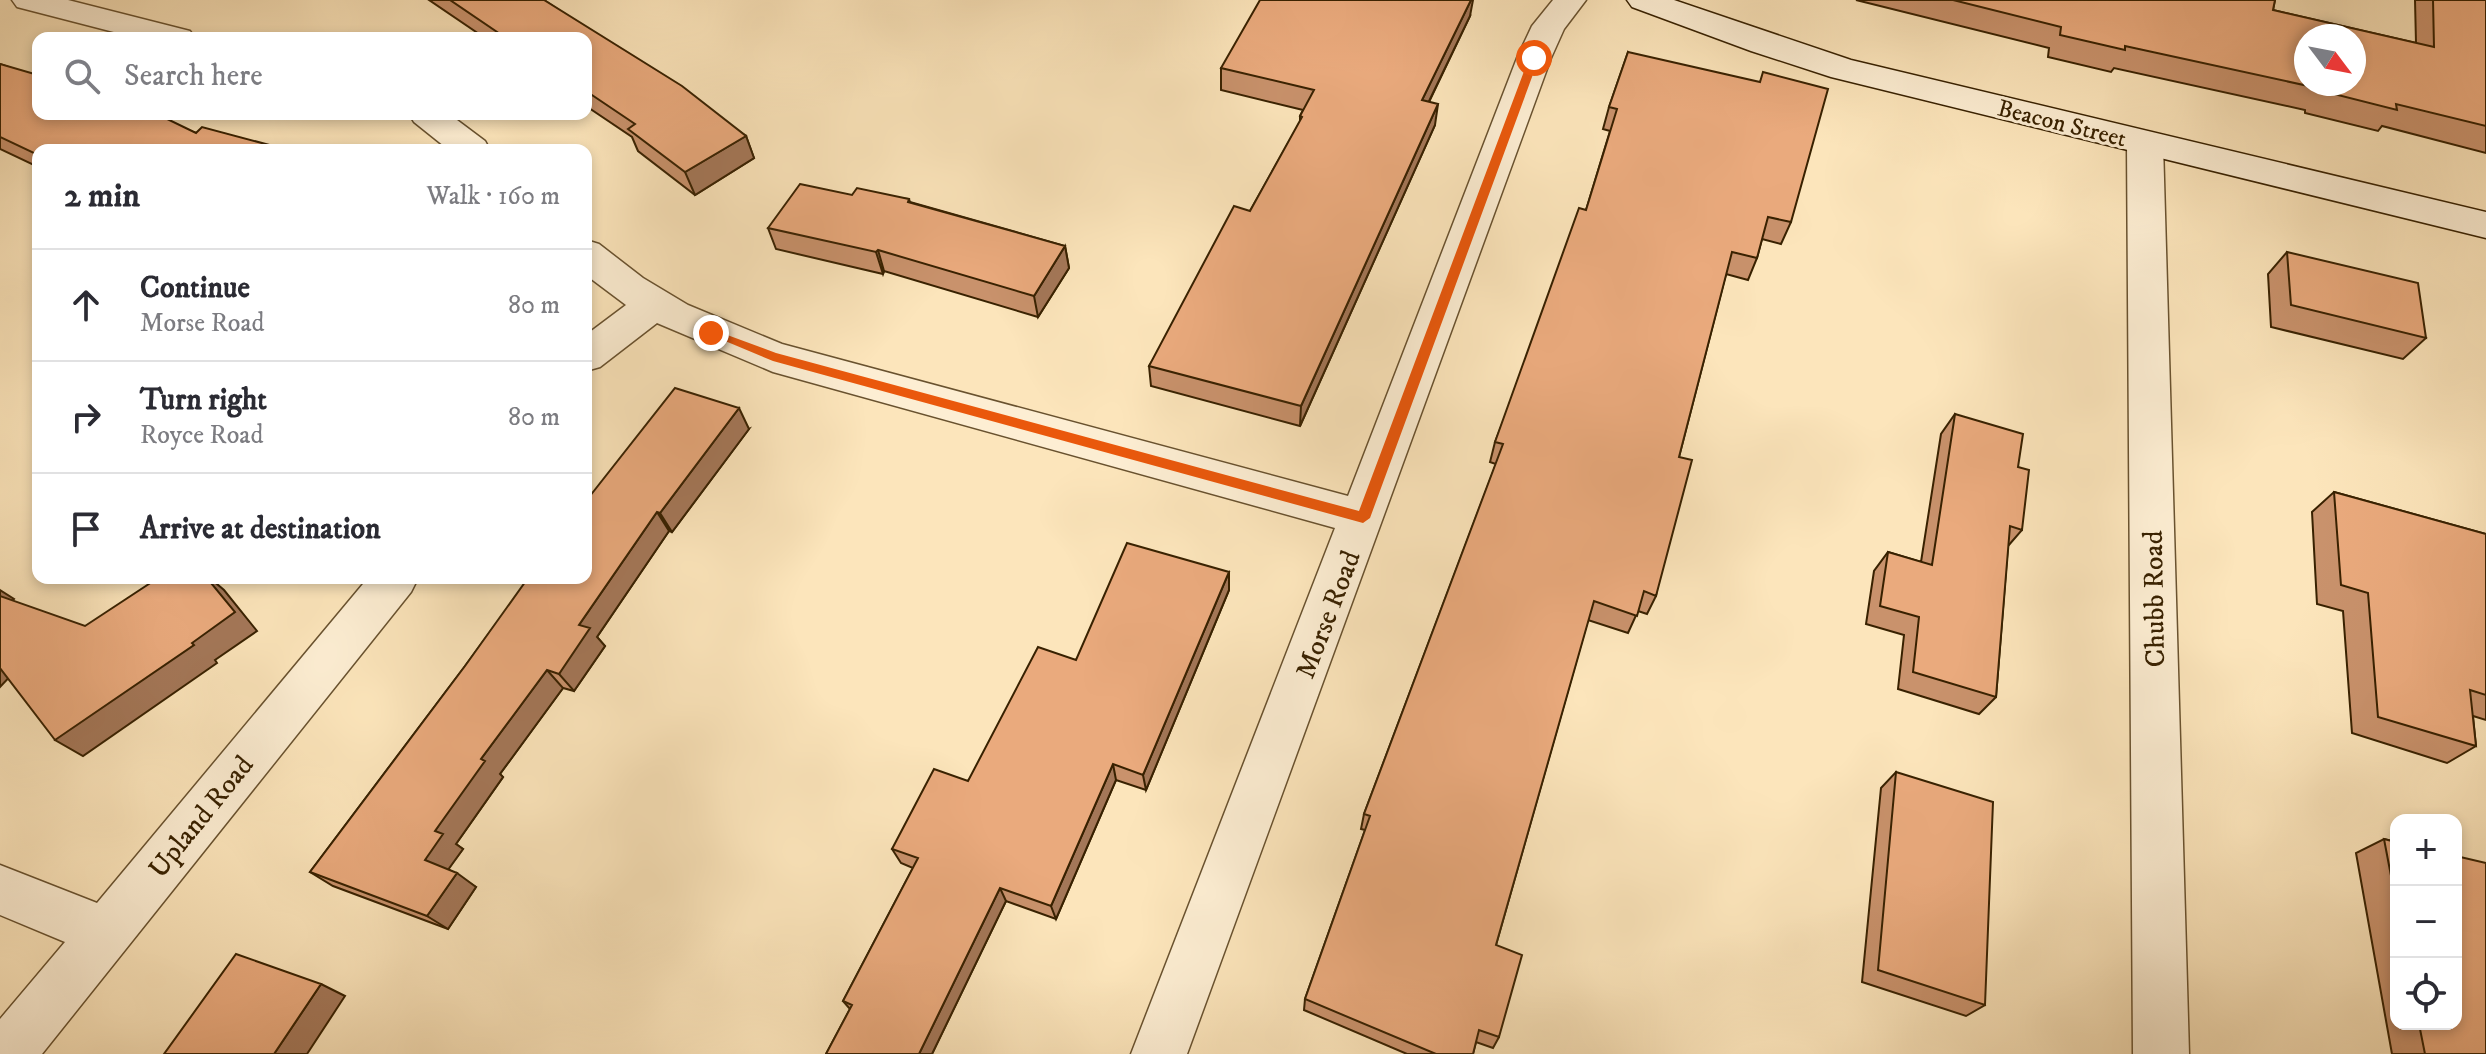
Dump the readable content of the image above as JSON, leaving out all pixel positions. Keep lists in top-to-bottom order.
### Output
{
  "streets": {
    "street": [
      "Beacon Street",
      "Chubb Road",
      "Morse Road",
      "Upland Road"
    ]
  },
  "crossings": [
    ["Beacon Street", "Chubb Road"]
  ],
  "north": "bottom right",
  "page": {
    "search": "Search here",
    "heading": ["2 min", "Walk · 160 m"],
    "list": [
      ["Continue", "Morse Road", "80 m"],
      ["Turn right", "Royce Road", "80 m"],
      "Arrive at destination"
    ],
    "map_buttons": ["+", "−"]
  }
}
